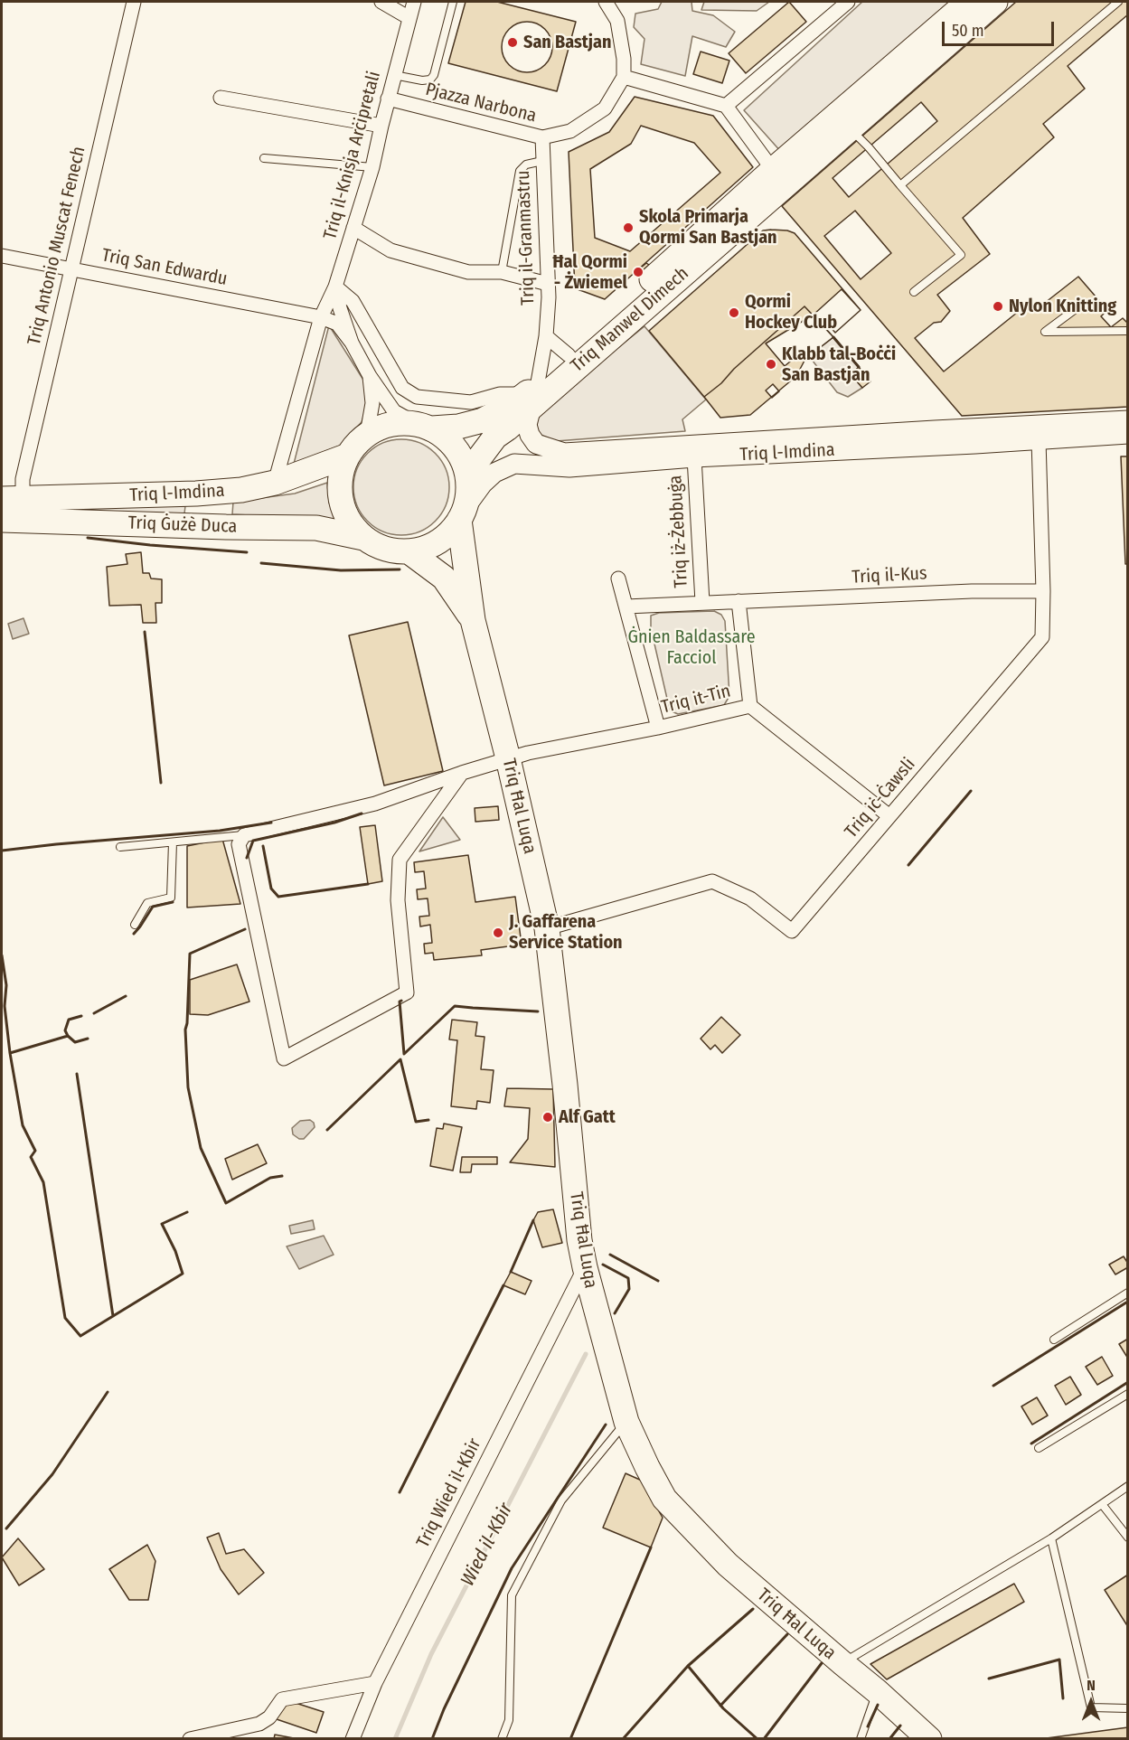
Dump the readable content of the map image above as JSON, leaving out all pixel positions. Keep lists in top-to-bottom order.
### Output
{
  "streets": {
    "highway": [
      "Triq Manwel Dimech",
      "Triq l-Imdina",
      "Triq Ġużè Duca",
      "Triq Ħal Luqa"
    ],
    "street": [
      "Pjazza Narbona",
      "Triq il-Knisja Arċipretali",
      "Triq il-Granmastru",
      "Triq Antonio Muscat Fenech",
      "Triq San Edwardu",
      "Triq iż-Żebbuġa",
      "Triq il-Kus",
      "Triq it-Tin",
      "Triq iċ-Ċawsli",
      "Triq Wied il-Kbir"
    ]
  },
  "crossings": [
    ["Pjazza Narbona", "Triq il-Knisja Arċipretali"],
    ["Pjazza Narbona", "Triq il-Granmastru"],
    ["Triq il-Knisja Arċipretali", "Triq San Edwardu"],
    ["Triq il-Knisja Arċipretali", "Triq l-Imdina"],
    ["Triq il-Granmastru", "Triq Manwel Dimech"],
    ["Triq il-Granmastru", "Triq l-Imdina"],
    ["Triq Antonio Muscat Fenech", "Triq San Edwardu"],
    ["Triq Antonio Muscat Fenech", "Triq l-Imdina"],
    ["Triq Manwel Dimech", "Triq l-Imdina"],
    ["Triq Manwel Dimech", "Triq Ġużè Duca"],
    ["Triq Manwel Dimech", "Triq Ħal Luqa"],
    ["Triq l-Imdina", "Triq Ġużè Duca"],
    ["Triq l-Imdina", "Triq iż-Żebbuġa"],
    ["Triq l-Imdina", "Triq iċ-Ċawsli"],
    ["Triq l-Imdina", "Triq Ħal Luqa"],
    ["Triq Ġużè Duca", "Triq Ħal Luqa"],
    ["Triq iż-Żebbuġa", "Triq il-Kus"],
    ["Triq il-Kus", "Triq iċ-Ċawsli"],
    ["Triq it-Tin", "Triq iċ-Ċawsli"],
    ["Triq it-Tin", "Triq Ħal Luqa"],
    ["Triq iċ-Ċawsli", "Triq Ħal Luqa"],
    ["Triq Ħal Luqa", "Triq Wied il-Kbir"]
  ],
  "water": ["Wied il-Kbir"],
  "parks": ["Ġnien Baldassare Facciol"],
  "places": [
    "San Bastjan",
    "Skola Primarja Qormi San Bastjan",
    "Ħal Qormi - Żwiemel",
    "Nylon Knitting",
    "Qormi Hockey Club",
    "Klabb tal-Boċċi San Bastjan",
    "J. Gaffarena Service Station",
    "Alf Gatt"
  ],
  "scale_bar": "50 m",
  "north": "top"
}
